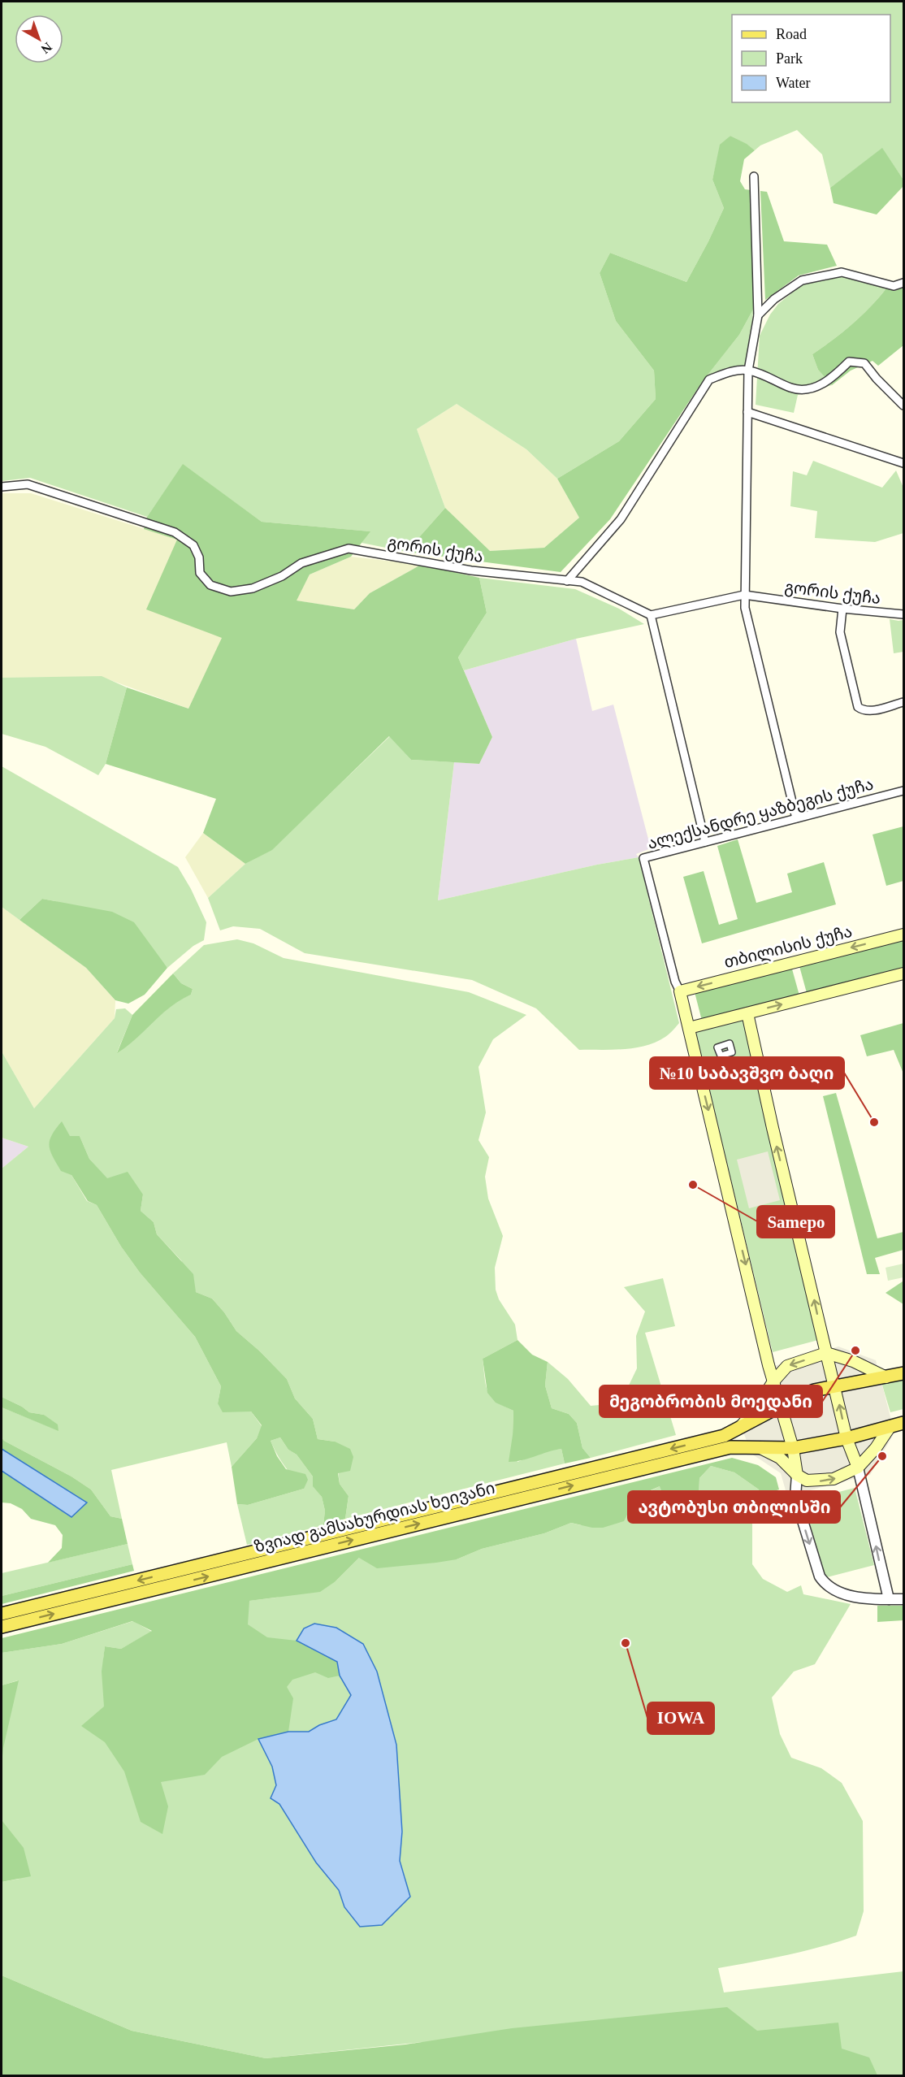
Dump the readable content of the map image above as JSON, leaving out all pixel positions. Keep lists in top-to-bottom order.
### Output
{
  "streets": {
    "main road": ["თბილისის ქუჩა", "ზვიად გამსახურდიას ხეივანი"],
    "street": ["გორის ქუჩა", "ალექსანდრე ყაზბეგის ქუჩა"]
  },
  "crossings": [
    ["ალექსანდრე ყაზბეგის ქუჩა", "თბილისის ქუჩა"]
  ],
  "places": [
    "№10 საბავშვო ბაღი",
    "Samepo",
    "მეგობრობის მოედანი",
    "ავტობუსი თბილისში",
    "IOWA"
  ],
  "legend": ["Road", "Park", "Water"],
  "north": "bottom right"
}
